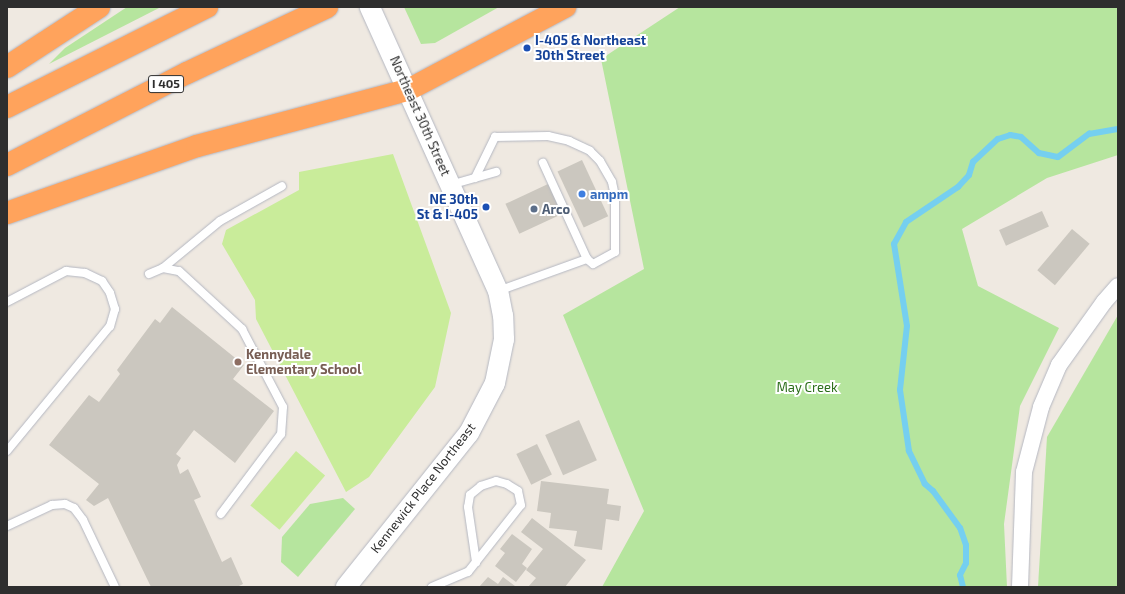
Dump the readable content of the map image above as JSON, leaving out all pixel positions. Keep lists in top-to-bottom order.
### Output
{
  "streets": {
    "highway": ["I 405"],
    "street": ["Northeast 30th Street", "Kennewick Place Northeast"]
  },
  "crossings": [
    ["Northeast 30th Street", "Kennewick Place Northeast"]
  ],
  "parks": ["May Creek"],
  "places": [
    "I-405 & Northeast 30th Street",
    "ampm",
    "NE 30th St & I-405",
    "Arco",
    "Kennydale Elementary School"
  ]
}
